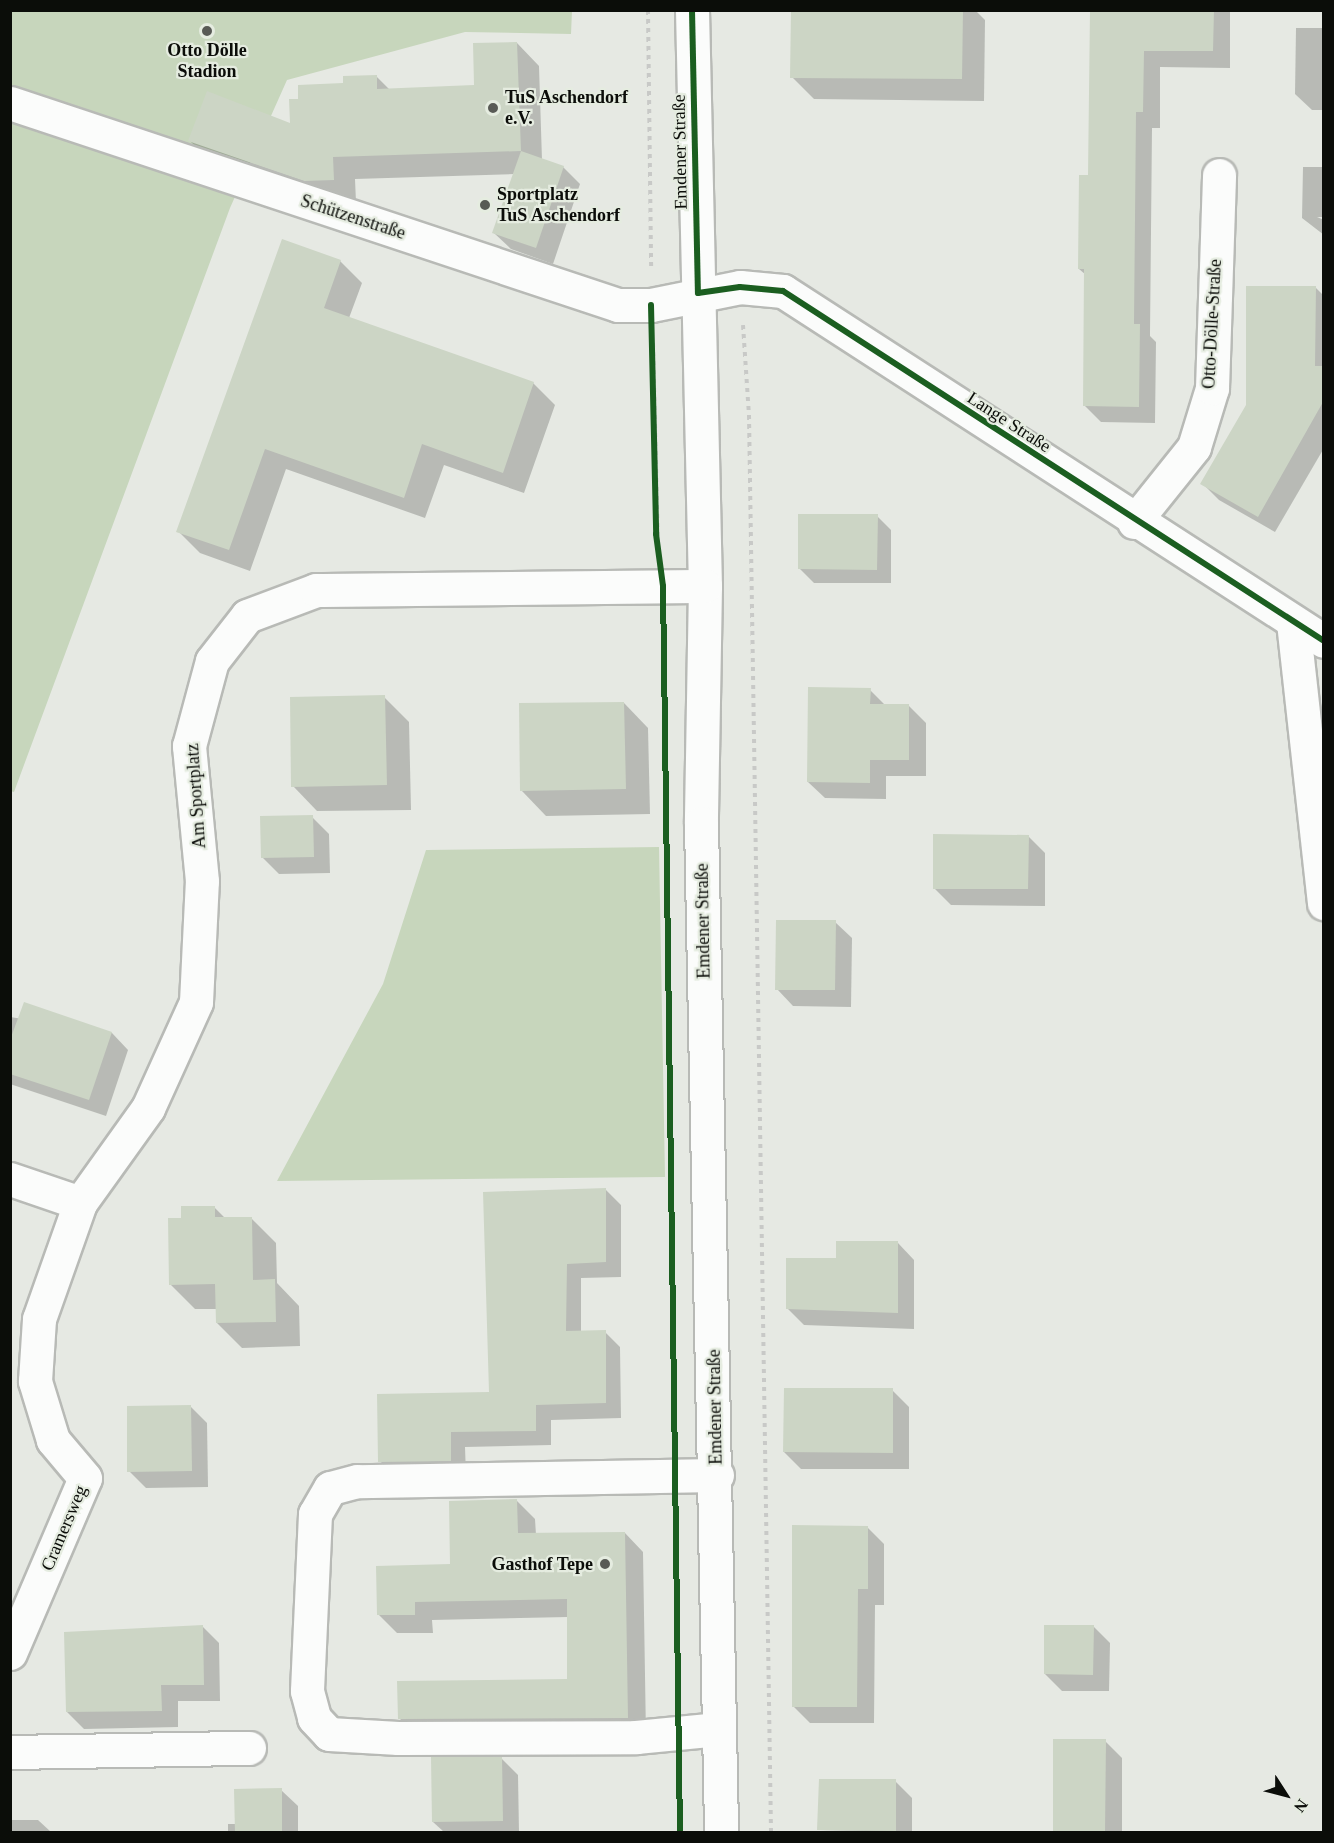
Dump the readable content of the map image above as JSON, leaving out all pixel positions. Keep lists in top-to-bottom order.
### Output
{
  "streets": {
    "street": [
      "Emdener Straße",
      "Schützenstraße",
      "Otto-Dölle-Straße",
      "Lange Straße",
      "Am Sportplatz",
      "Cramersweg"
    ]
  },
  "crossings": [
    ["Emdener Straße", "Schützenstraße"],
    ["Emdener Straße", "Lange Straße"],
    ["Emdener Straße", "Am Sportplatz"],
    ["Schützenstraße", "Lange Straße"],
    ["Otto-Dölle-Straße", "Lange Straße"],
    ["Am Sportplatz", "Cramersweg"]
  ],
  "places": [
    "Otto Dölle Stadion",
    "TuS Aschendorf e.V.",
    "Sportplatz TuS Aschendorf",
    "Gasthof Tepe"
  ],
  "north": "bottom right"
}
